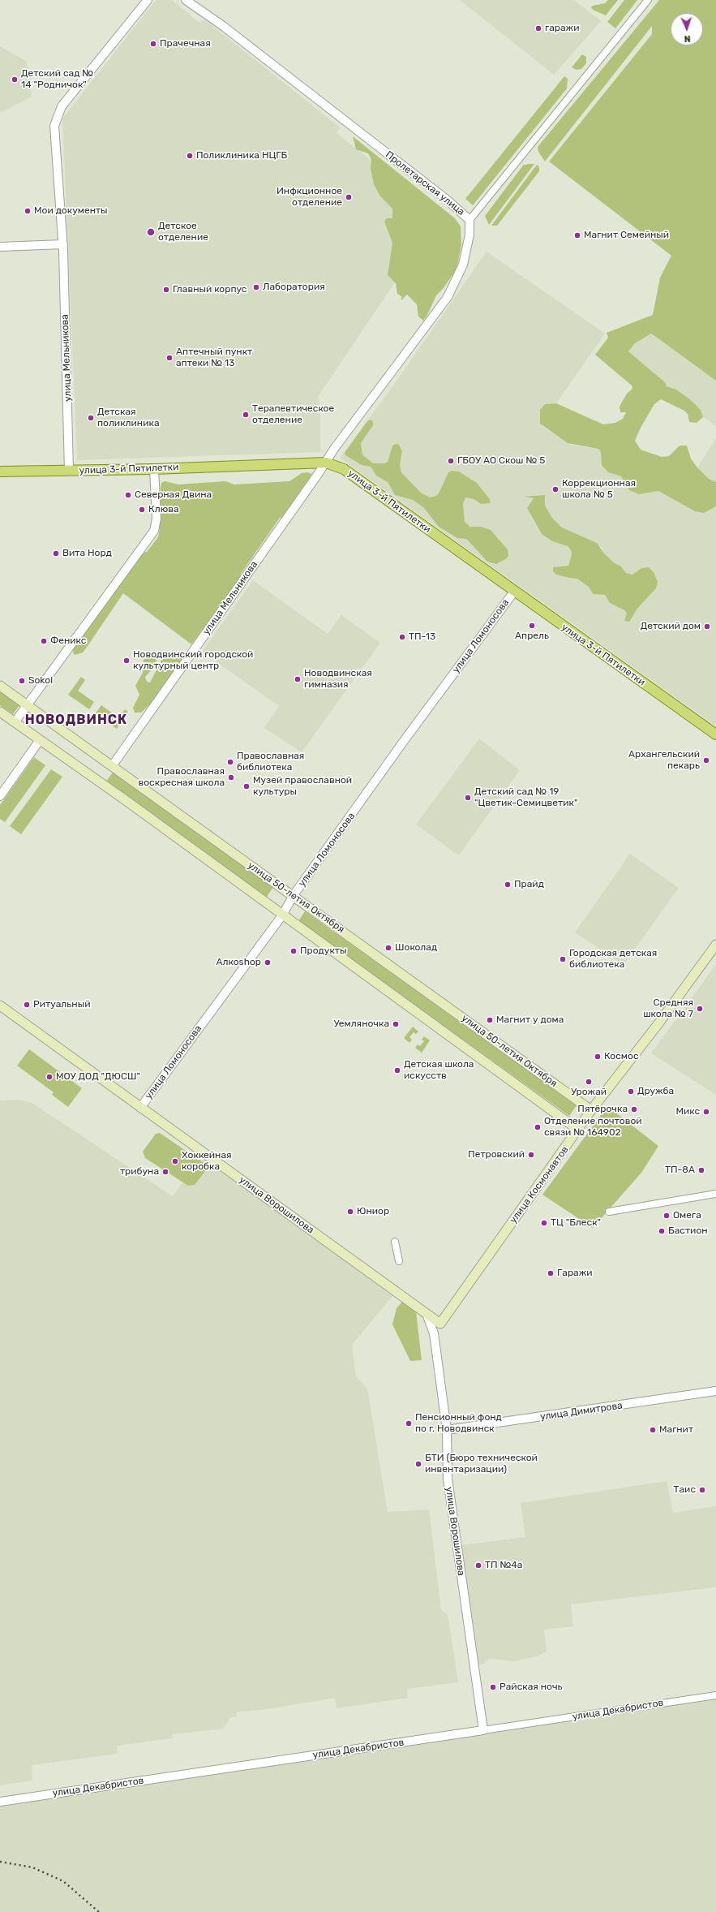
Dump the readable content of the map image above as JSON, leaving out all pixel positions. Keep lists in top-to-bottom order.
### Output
{
  "streets": {
    "main road": [
      "улица 3-й Пятилетки",
      "улица 50-летия Октября",
      "улица Космонавтов",
      "улица Ворошилова"
    ],
    "street": [
      "Пролетарская улица",
      "улица Мельникова",
      "улица Ломоносова",
      "улица Димитрова",
      "улица Декабристов"
    ]
  },
  "crossings": [
    ["Пролетарская улица", "улица Мельникова"],
    ["улица Мельникова", "улица 3-й Пятилетки"],
    ["улица Мельникова", "улица 50-летия Октября"],
    ["улица 3-й Пятилетки", "улица Ломоносова"],
    ["улица Ломоносова", "улица 50-летия Октября"],
    ["улица Ломоносова", "улица Ворошилова"],
    ["улица 50-летия Октября", "улица Космонавтов"],
    ["улица Космонавтов", "улица Ворошилова"],
    ["улица Ворошилова", "улица Димитрова"],
    ["улица Ворошилова", "улица Декабристов"]
  ],
  "districts": ["НОВОДВИНСК"],
  "places": [
    "гаражи",
    "Прачечная",
    "Детский сад № 14 \"Родничок\"",
    "Поликлиника НЦГБ",
    "Инфкционное отделение",
    "Мои документы",
    "Детское отделение",
    "Магнит Семейный",
    "Лаборатория",
    "Главный корпус",
    "Аптечный пункт аптеки № 13",
    "Терапевтическое отделение",
    "Детская поликлиника",
    "ГБОУ АО Скош № 5",
    "Коррекционная школа № 5",
    "Северная Двина",
    "Клюва",
    "Вита Норд",
    "Апрель",
    "Детский дом",
    "ТП-13",
    "Феникс",
    "Новодвинский городской культурный центр",
    "Новодвинская гимназия",
    "Sokol",
    "Архангельский пекарь",
    "Православная библиотека",
    "Православная воскресная школа",
    "Музей православной культуры",
    "Детский сад № 19 \"Цветик-Семицветик\"",
    "Прайд",
    "Шоколад",
    "Продукты",
    "Городская детская библиотека",
    "Алкоshop",
    "Ритуальный",
    "Средняя школа № 7",
    "Магнит у дома",
    "Уемляночка",
    "Космос",
    "Детская школа искусств",
    "МОУ ДОД \"ДЮСШ\"",
    "Урожай",
    "Дружба",
    "Пятёрочка",
    "Микс",
    "Отделение почтовой связи № 164902",
    "Петровский",
    "Хоккейная коробка",
    "ТП-8А",
    "трибуна",
    "Юниор",
    "Омега",
    "ТЦ \"Блеск\"",
    "Бастион",
    "Гаражи",
    "Пенсионный фонд по г. Новодвинск",
    "Магнит",
    "БТИ (Бюро технической инвентаризации)",
    "Таис",
    "ТП №4а",
    "Райская ночь"
  ],
  "north": "bottom"
}
